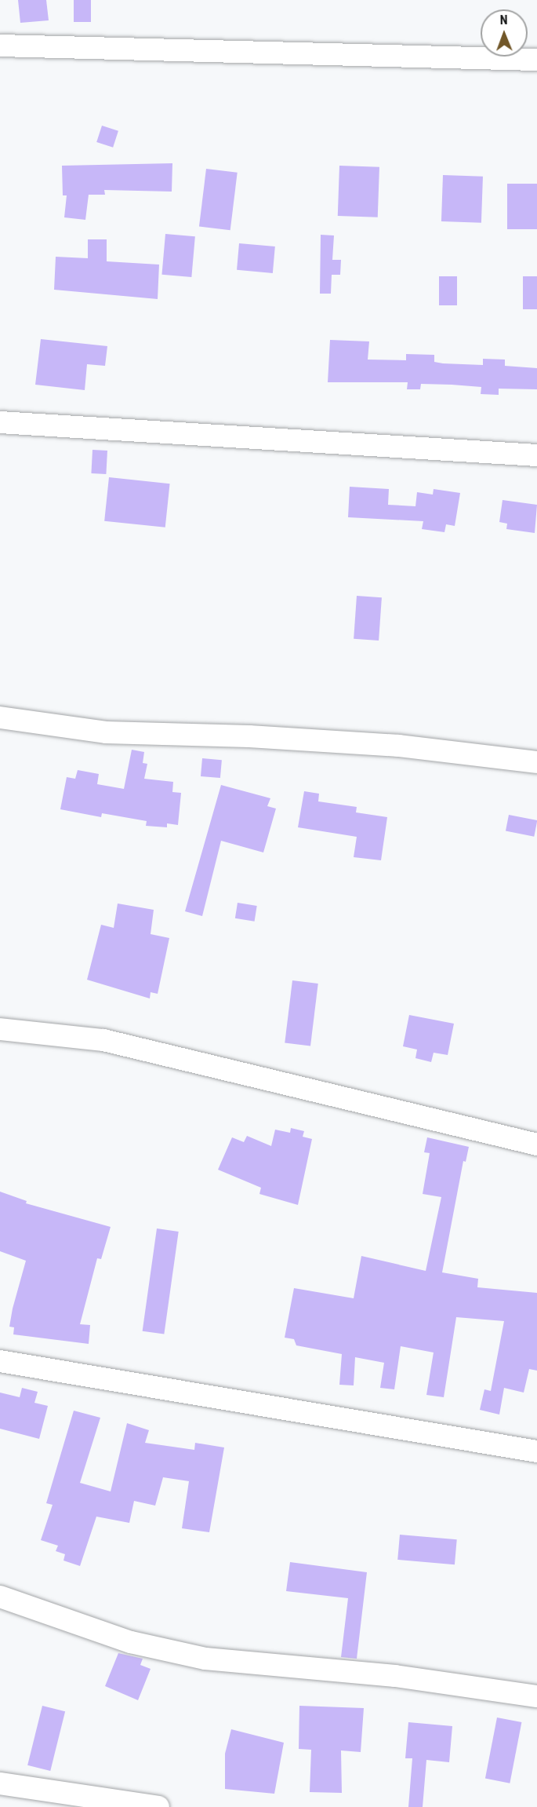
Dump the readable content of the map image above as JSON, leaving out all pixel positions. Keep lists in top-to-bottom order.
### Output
{
  "north": "top"
}
